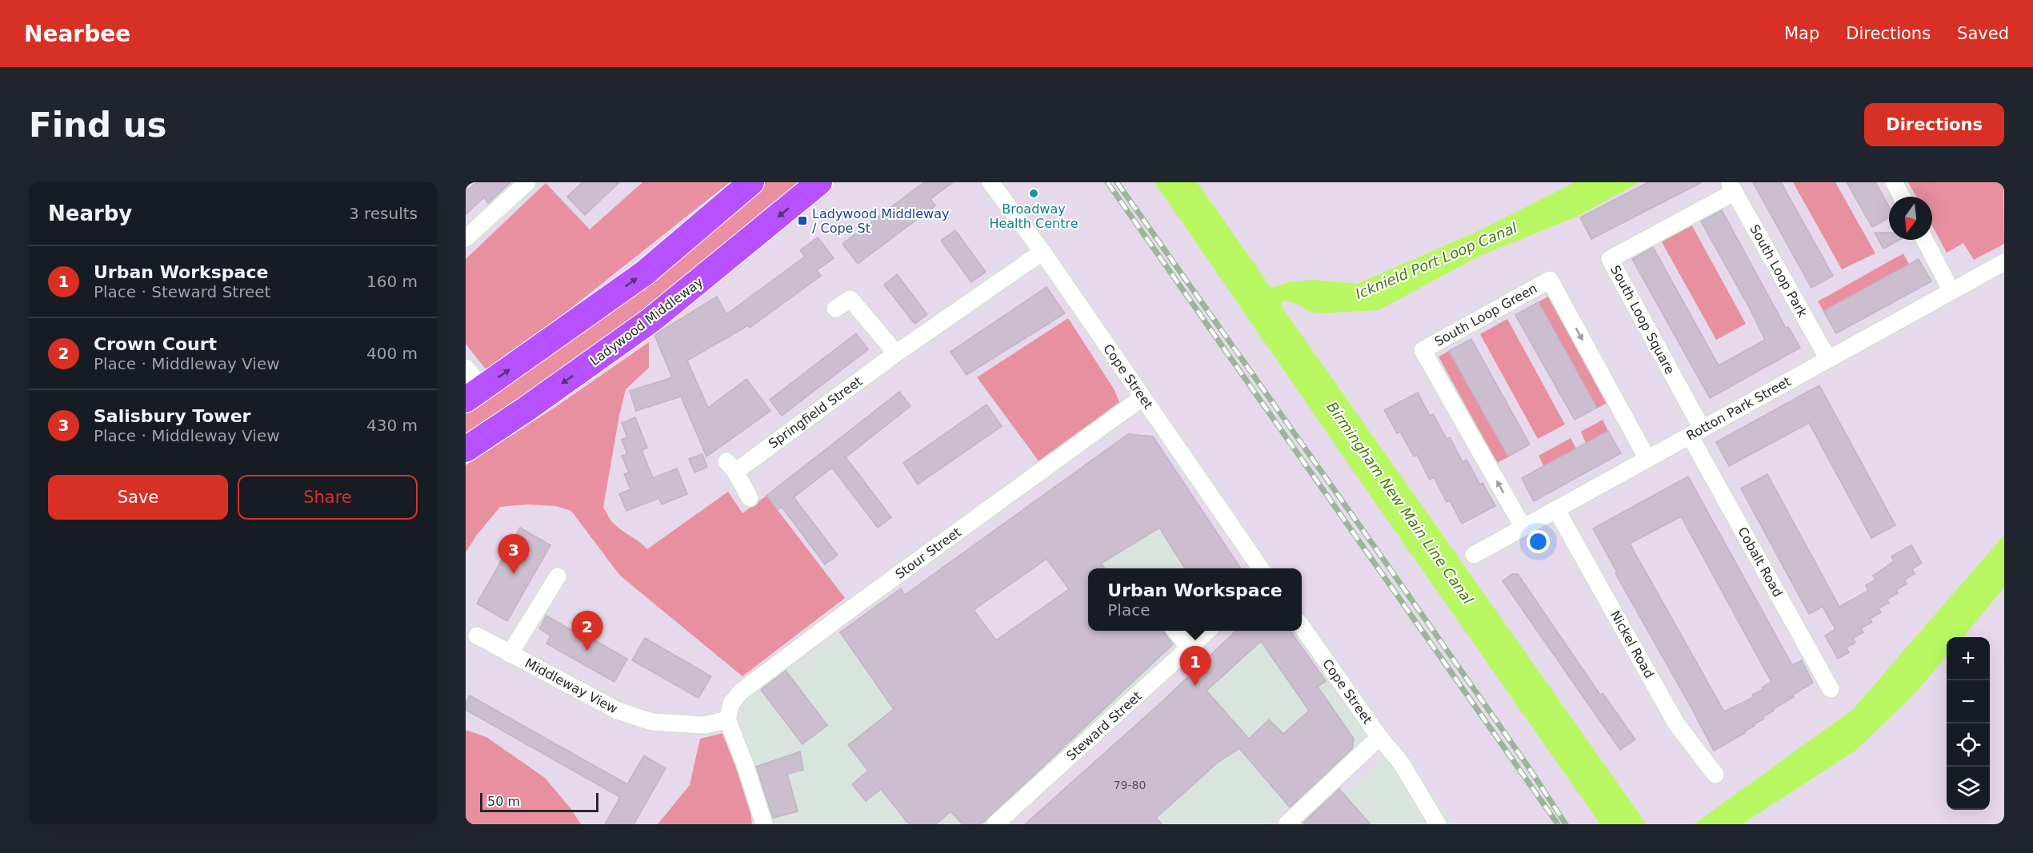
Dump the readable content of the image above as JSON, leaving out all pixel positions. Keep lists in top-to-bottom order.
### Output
{
  "streets": {
    "highway": ["Ladywood Middleway"],
    "street": [
      "South Loop Park",
      "South Loop Green",
      "South Loop Square",
      "Cope Street",
      "Rotton Park Street",
      "Springfield Street",
      "Stour Street",
      "Cobalt Road",
      "Nickel Road",
      "Middleway View",
      "Steward Street"
    ]
  },
  "crossings": [
    ["South Loop Park", "South Loop Square"],
    ["South Loop Park", "Rotton Park Street"],
    ["South Loop Green", "Rotton Park Street"],
    ["South Loop Square", "Rotton Park Street"],
    ["South Loop Square", "Cobalt Road"],
    ["Cope Street", "Springfield Street"],
    ["Cope Street", "Stour Street"],
    ["Rotton Park Street", "Cobalt Road"],
    ["Rotton Park Street", "Nickel Road"],
    ["Stour Street", "Middleway View"]
  ],
  "water": ["Icknield Port Loop Canal", "Birmingham New Main Line Canal"],
  "places": {
    "other": ["Broadway Health Centre"],
    "transit": ["Ladywood Middleway / Cope St"]
  },
  "house_numbers": ["79-80"],
  "scale_bar": "50 m",
  "north": "bottom",
  "page": {
    "header": "Nearbee",
    "nav": ["Map", "Directions", "Saved"],
    "buttons": [
      "Directions",
      ["Save", "Share"]
    ],
    "title": "Find us",
    "heading": ["Nearby", "3 results"],
    "list": [
      {
        "mark": "1",
        "name": "Urban Workspace",
        "note": "Place · Steward Street",
        "value": "160 m"
      },
      {
        "mark": "2",
        "name": "Crown Court",
        "note": "Place · Middleway View",
        "value": "400 m"
      },
      {
        "mark": "3",
        "name": "Salisbury Tower",
        "note": "Place · Middleway View",
        "value": "430 m"
      }
    ],
    "pins": ["3", "2", "1"],
    "popup": ["Urban Workspace", "Place"],
    "map_buttons": ["+", "−"],
    "scale": "50 m"
  }
}
